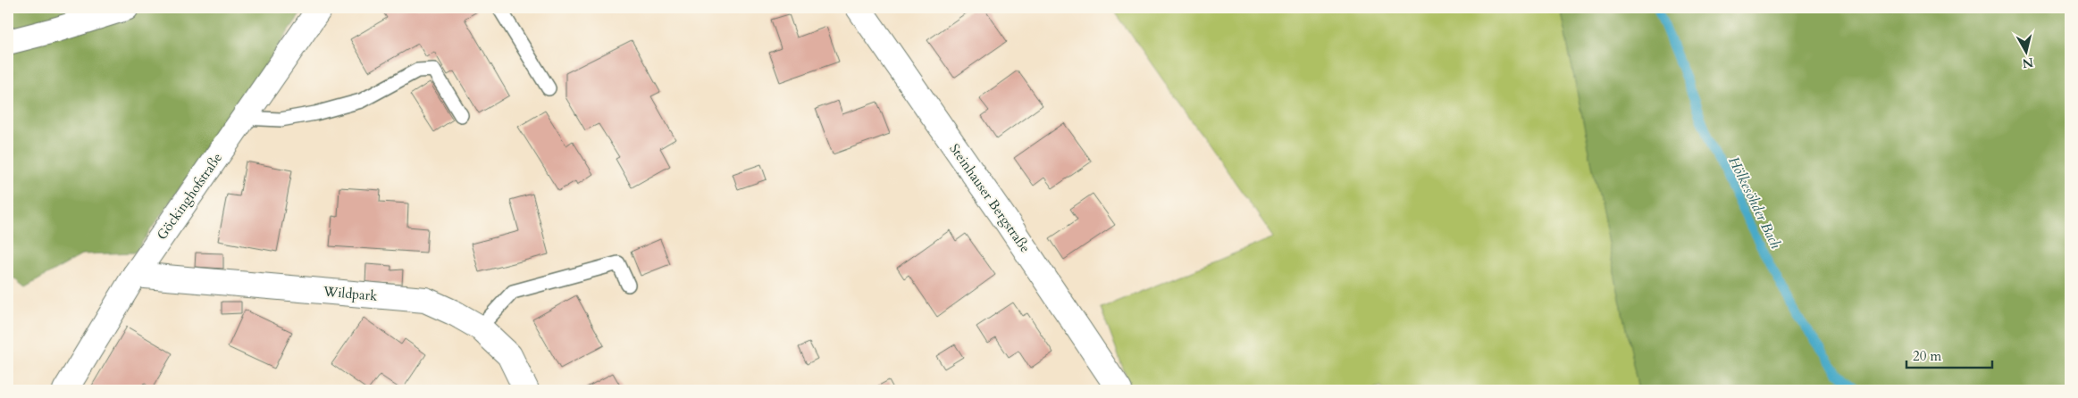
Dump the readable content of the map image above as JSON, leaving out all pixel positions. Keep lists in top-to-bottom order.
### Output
{
  "streets": {
    "street": ["Göckinghofstraße", "Steinhauser Bergstraße", "Wildpark"]
  },
  "crossings": [
    ["Göckinghofstraße", "Wildpark"]
  ],
  "water": ["Hölkesöhder Bach"],
  "scale_bar": "20 m",
  "north": "bottom"
}
